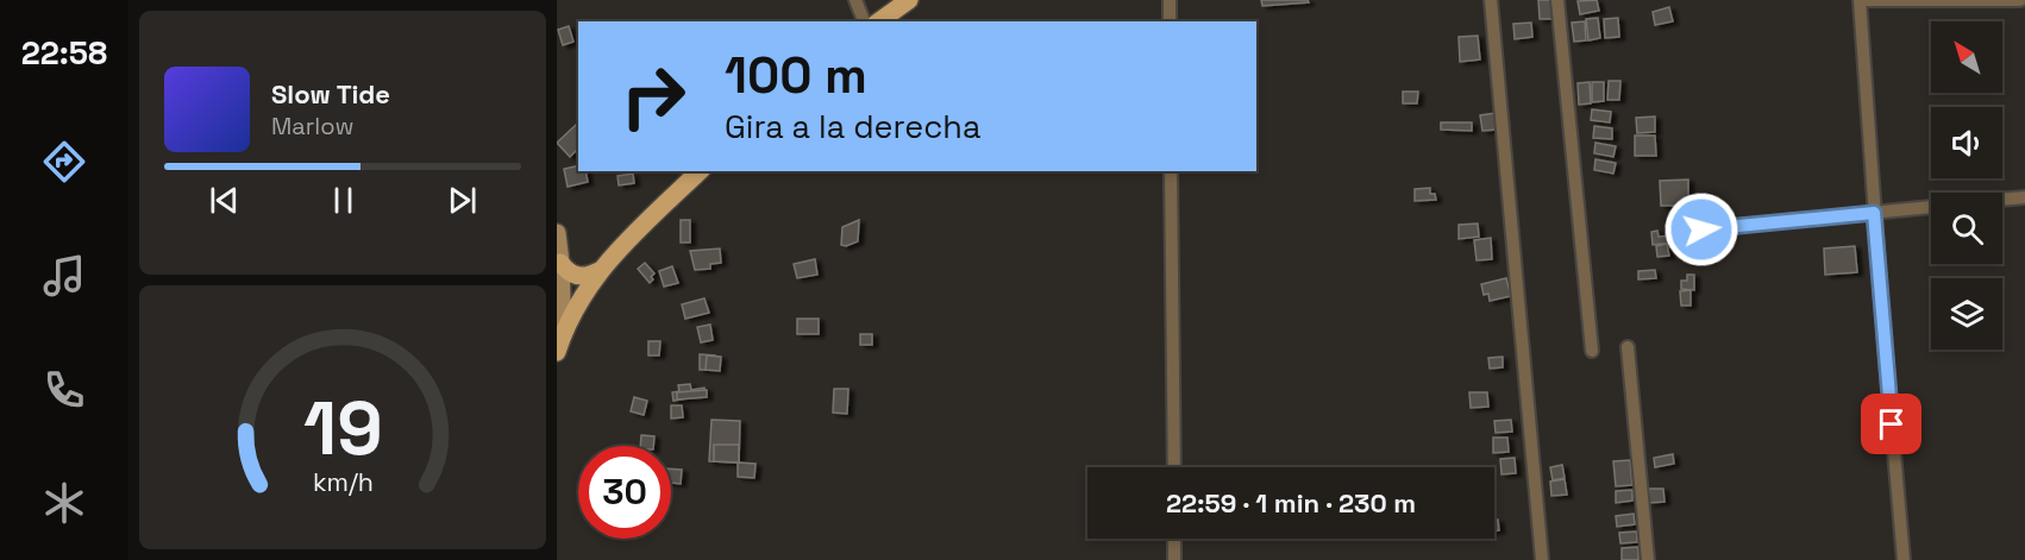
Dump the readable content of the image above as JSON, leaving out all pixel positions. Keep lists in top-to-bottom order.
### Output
{
  "north": "top left",
  "page": {
    "tabs": "22:58",
    "turn": ["100 m", "Gira a la derecha"],
    "song": ["Slow Tide", "Marlow"],
    "limit": "30",
    "trip": "22:59 · 1 min · 230 m",
    "gauge": ["19", "km/h"]
  }
}
